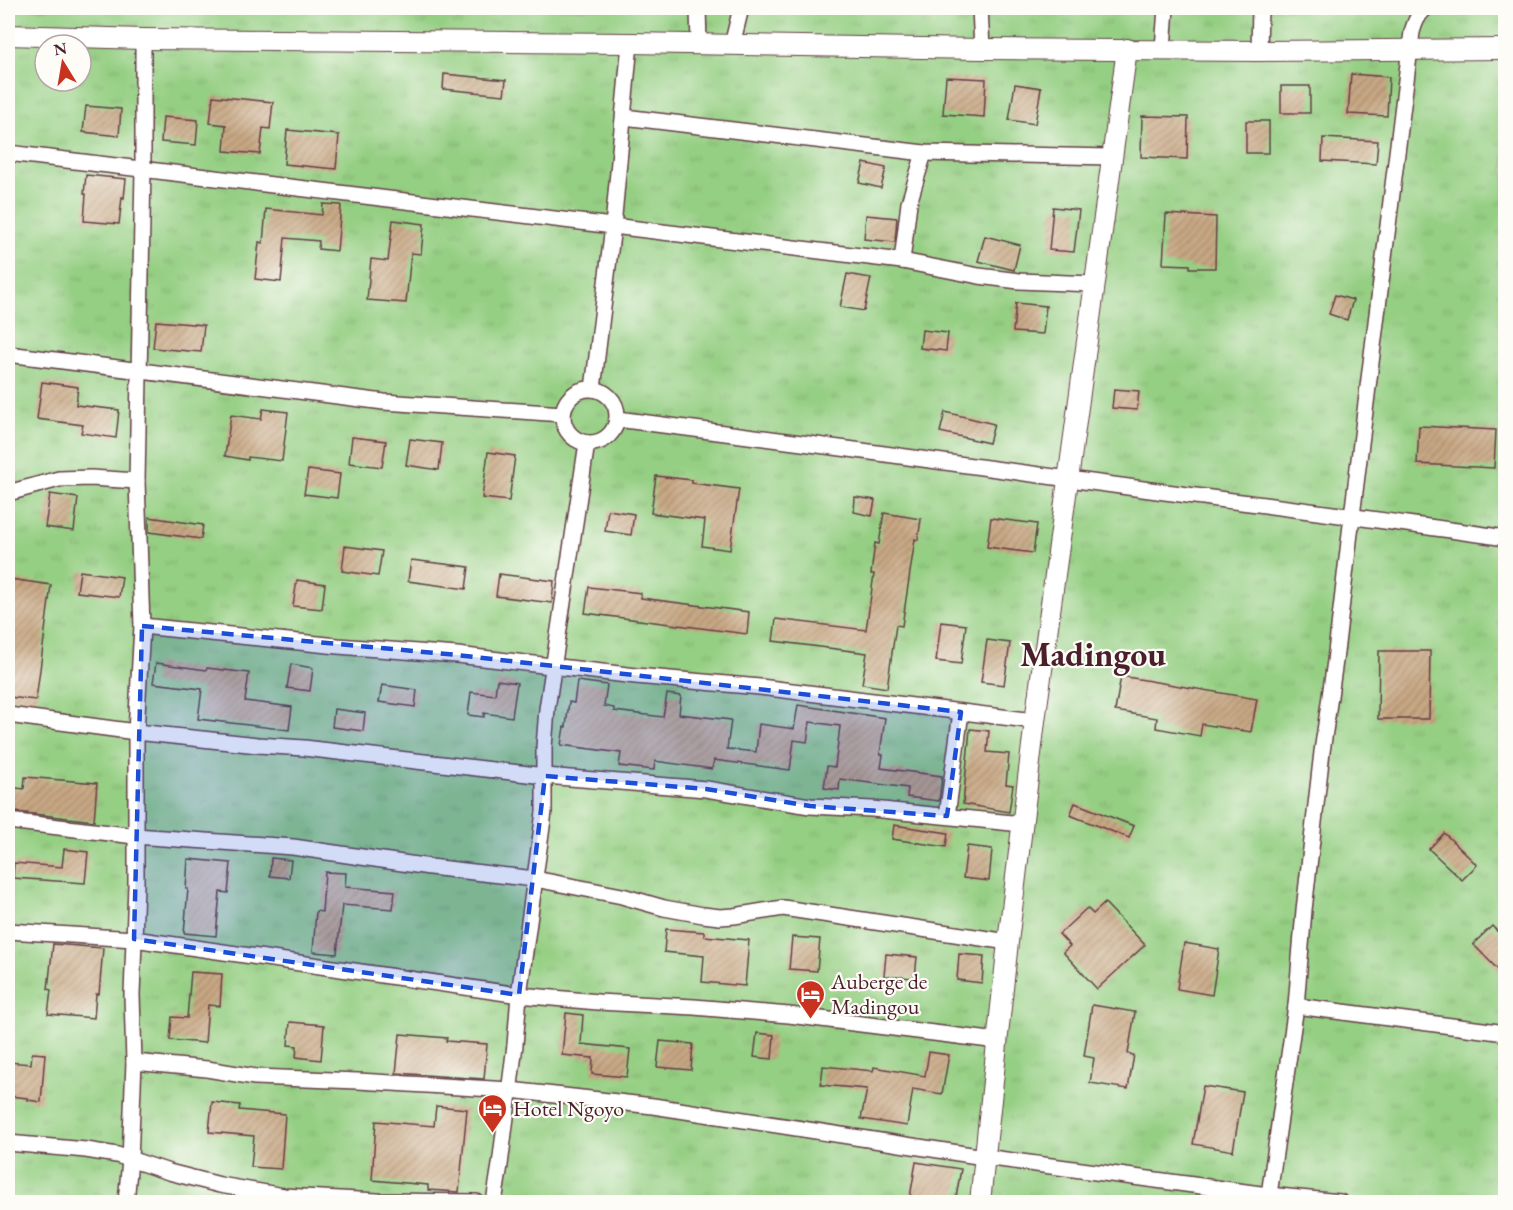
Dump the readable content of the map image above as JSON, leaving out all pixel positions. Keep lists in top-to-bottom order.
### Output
{
  "districts": ["Madingou"],
  "places": {
    "hotel": ["Auberge de Madingou", "Hotel Ngoyo"]
  },
  "north": "top"
}
